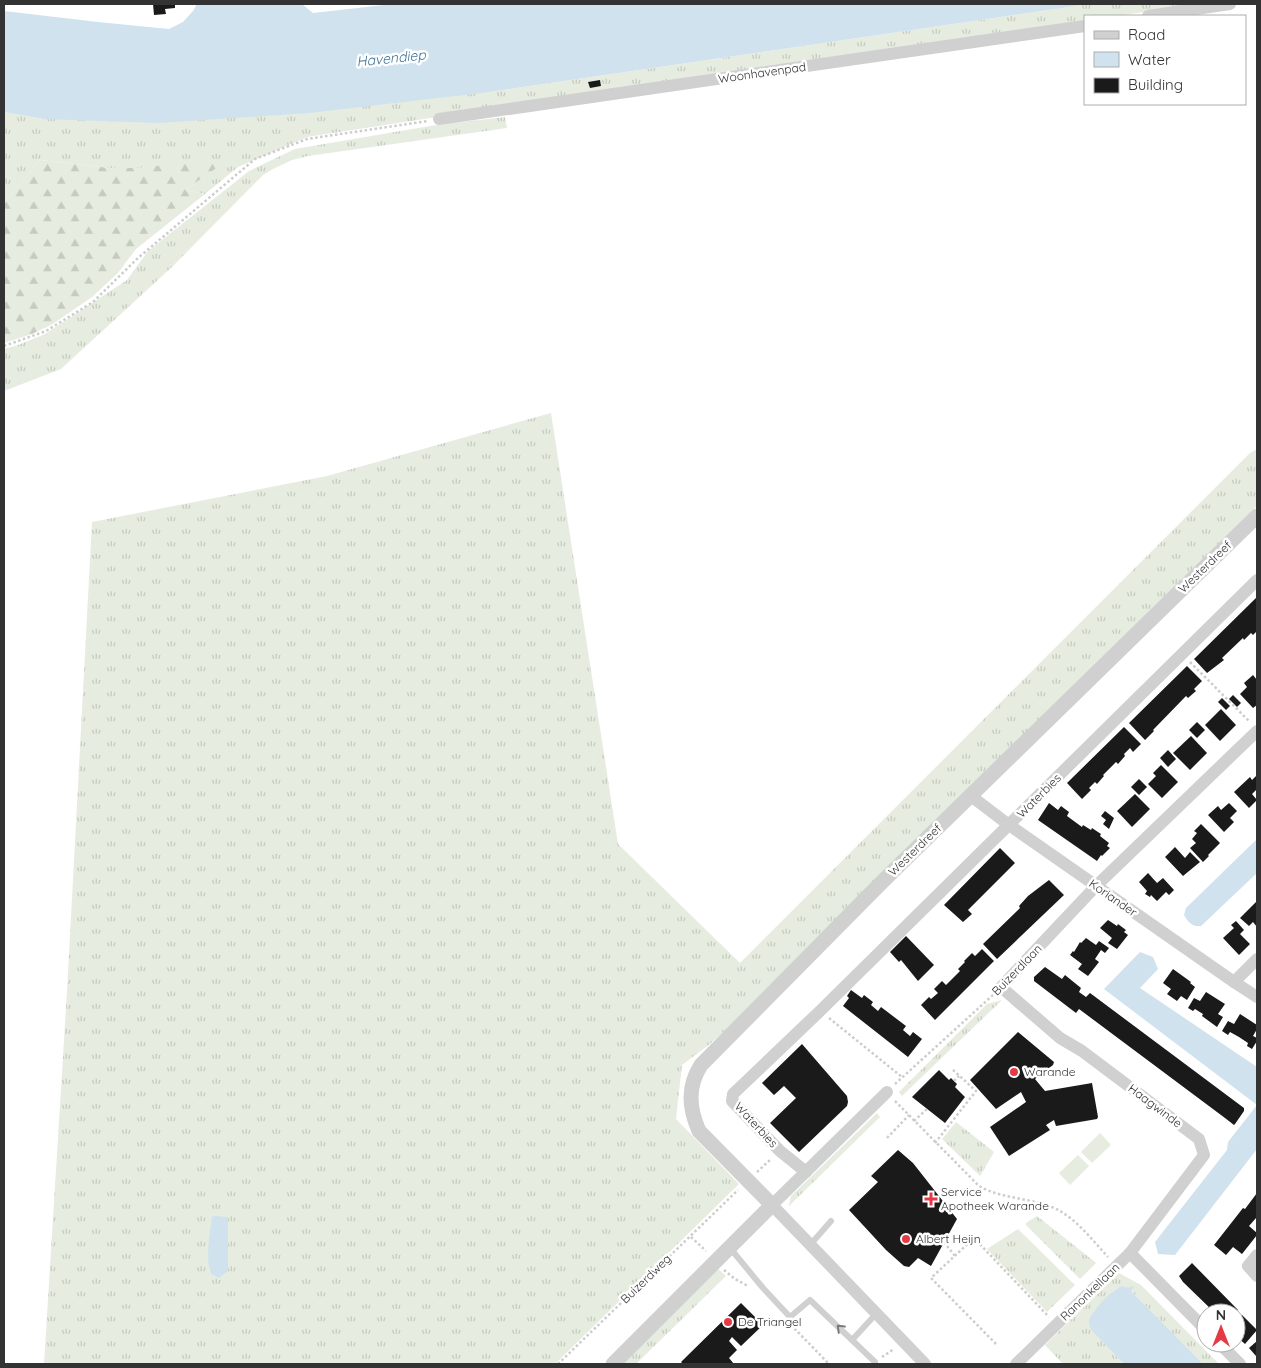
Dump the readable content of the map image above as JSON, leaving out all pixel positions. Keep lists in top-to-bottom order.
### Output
{
  "streets": {
    "street": [
      "Woonhavenpad",
      "Westerdreef",
      "Waterbies",
      "Koriander",
      "Buizerdlaan",
      "Haagwinde",
      "Ranonkellaan"
    ],
    "path": ["Buizerdweg"]
  },
  "crossings": [
    ["Westerdreef", "Koriander"],
    ["Waterbies", "Koriander"],
    ["Koriander", "Buizerdlaan"],
    ["Buizerdlaan", "Haagwinde"],
    ["Haagwinde", "Ranonkellaan"]
  ],
  "water": ["Havendiep"],
  "places": {
    "other": ["Warande", "Albert Heijn", "De Triangel"],
    "health": ["Service Apotheek Warande"]
  },
  "legend": ["Road", "Water", "Building"],
  "north": "top"
}
